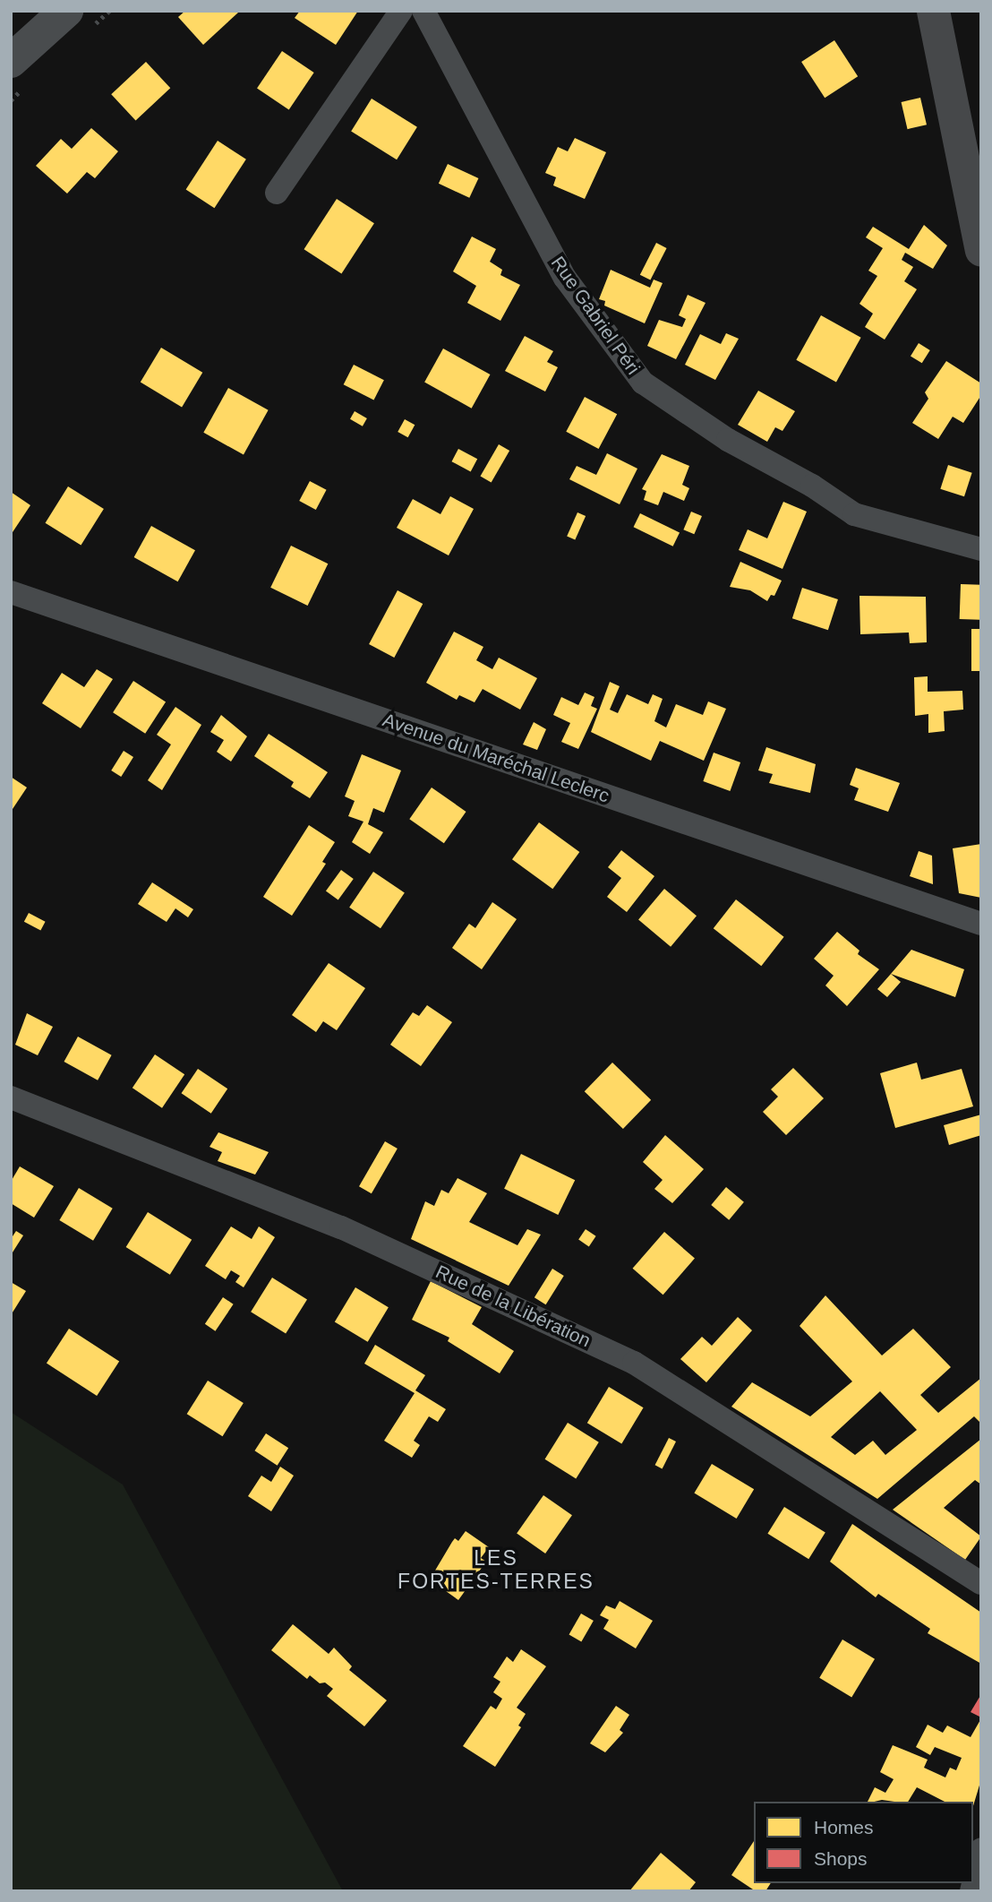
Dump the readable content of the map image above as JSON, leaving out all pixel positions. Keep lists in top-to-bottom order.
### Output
{
  "streets": {
    "street": ["Rue Gabriel Péri", "Avenue du Maréchal Leclerc", "Rue de la Libération"]
  },
  "districts": ["LES FORTES-TERRES"],
  "legend": ["Homes", "Shops"]
}
